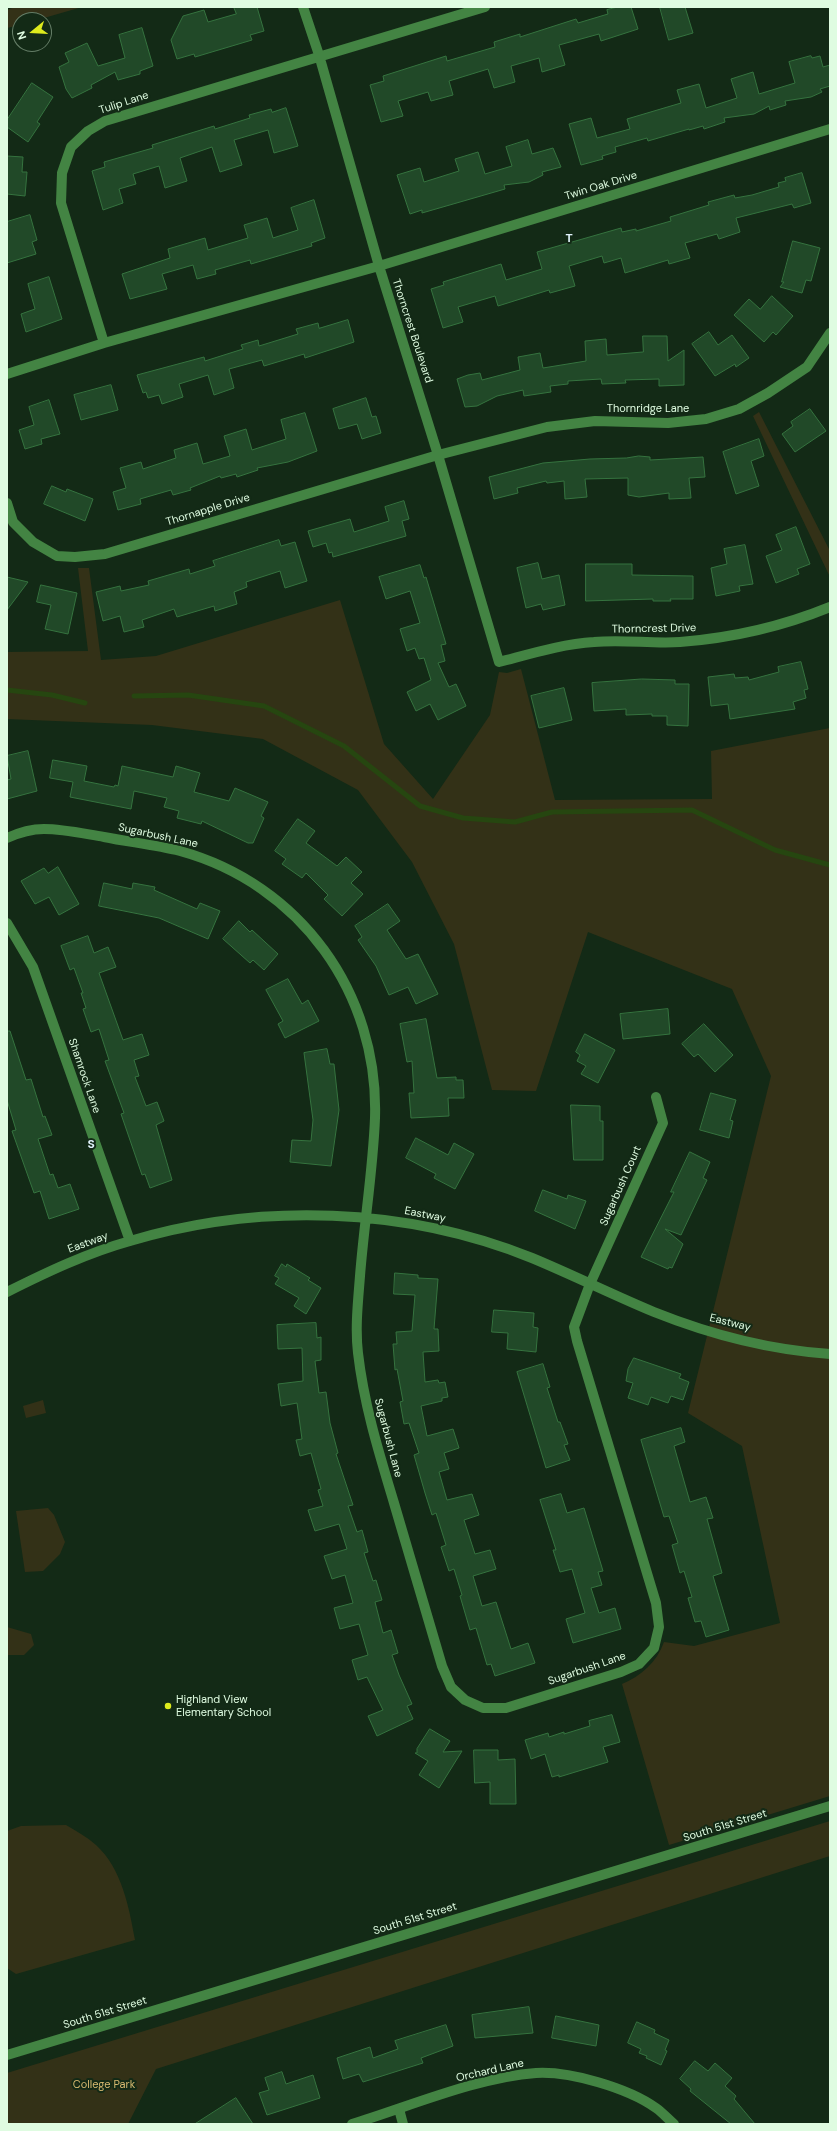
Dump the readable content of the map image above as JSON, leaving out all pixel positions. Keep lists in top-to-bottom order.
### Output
{
  "streets": {
    "street": [
      "Tulip Lane",
      "Twin Oak Drive",
      "Thorncrest Boulevard",
      "Thornridge Lane",
      "Thornapple Drive",
      "Thorncrest Drive",
      "Sugarbush Lane",
      "Shamrock Lane",
      "Sugarbush Court",
      "Eastway",
      "South 51st Street",
      "Orchard Lane"
    ]
  },
  "crossings": [
    ["Tulip Lane", "Thorncrest Boulevard"],
    ["Twin Oak Drive", "Thorncrest Boulevard"],
    ["Thorncrest Boulevard", "Thornridge Lane"],
    ["Thorncrest Boulevard", "Thornapple Drive"],
    ["Thorncrest Boulevard", "Thorncrest Drive"],
    ["Thornridge Lane", "Thornapple Drive"],
    ["Sugarbush Lane", "Sugarbush Court"],
    ["Sugarbush Lane", "Eastway"],
    ["Shamrock Lane", "Eastway"],
    ["Sugarbush Court", "Eastway"]
  ],
  "districts": ["T", "S"],
  "parks": ["College Park"],
  "places": ["Highland View Elementary School"],
  "north": "left"
}
